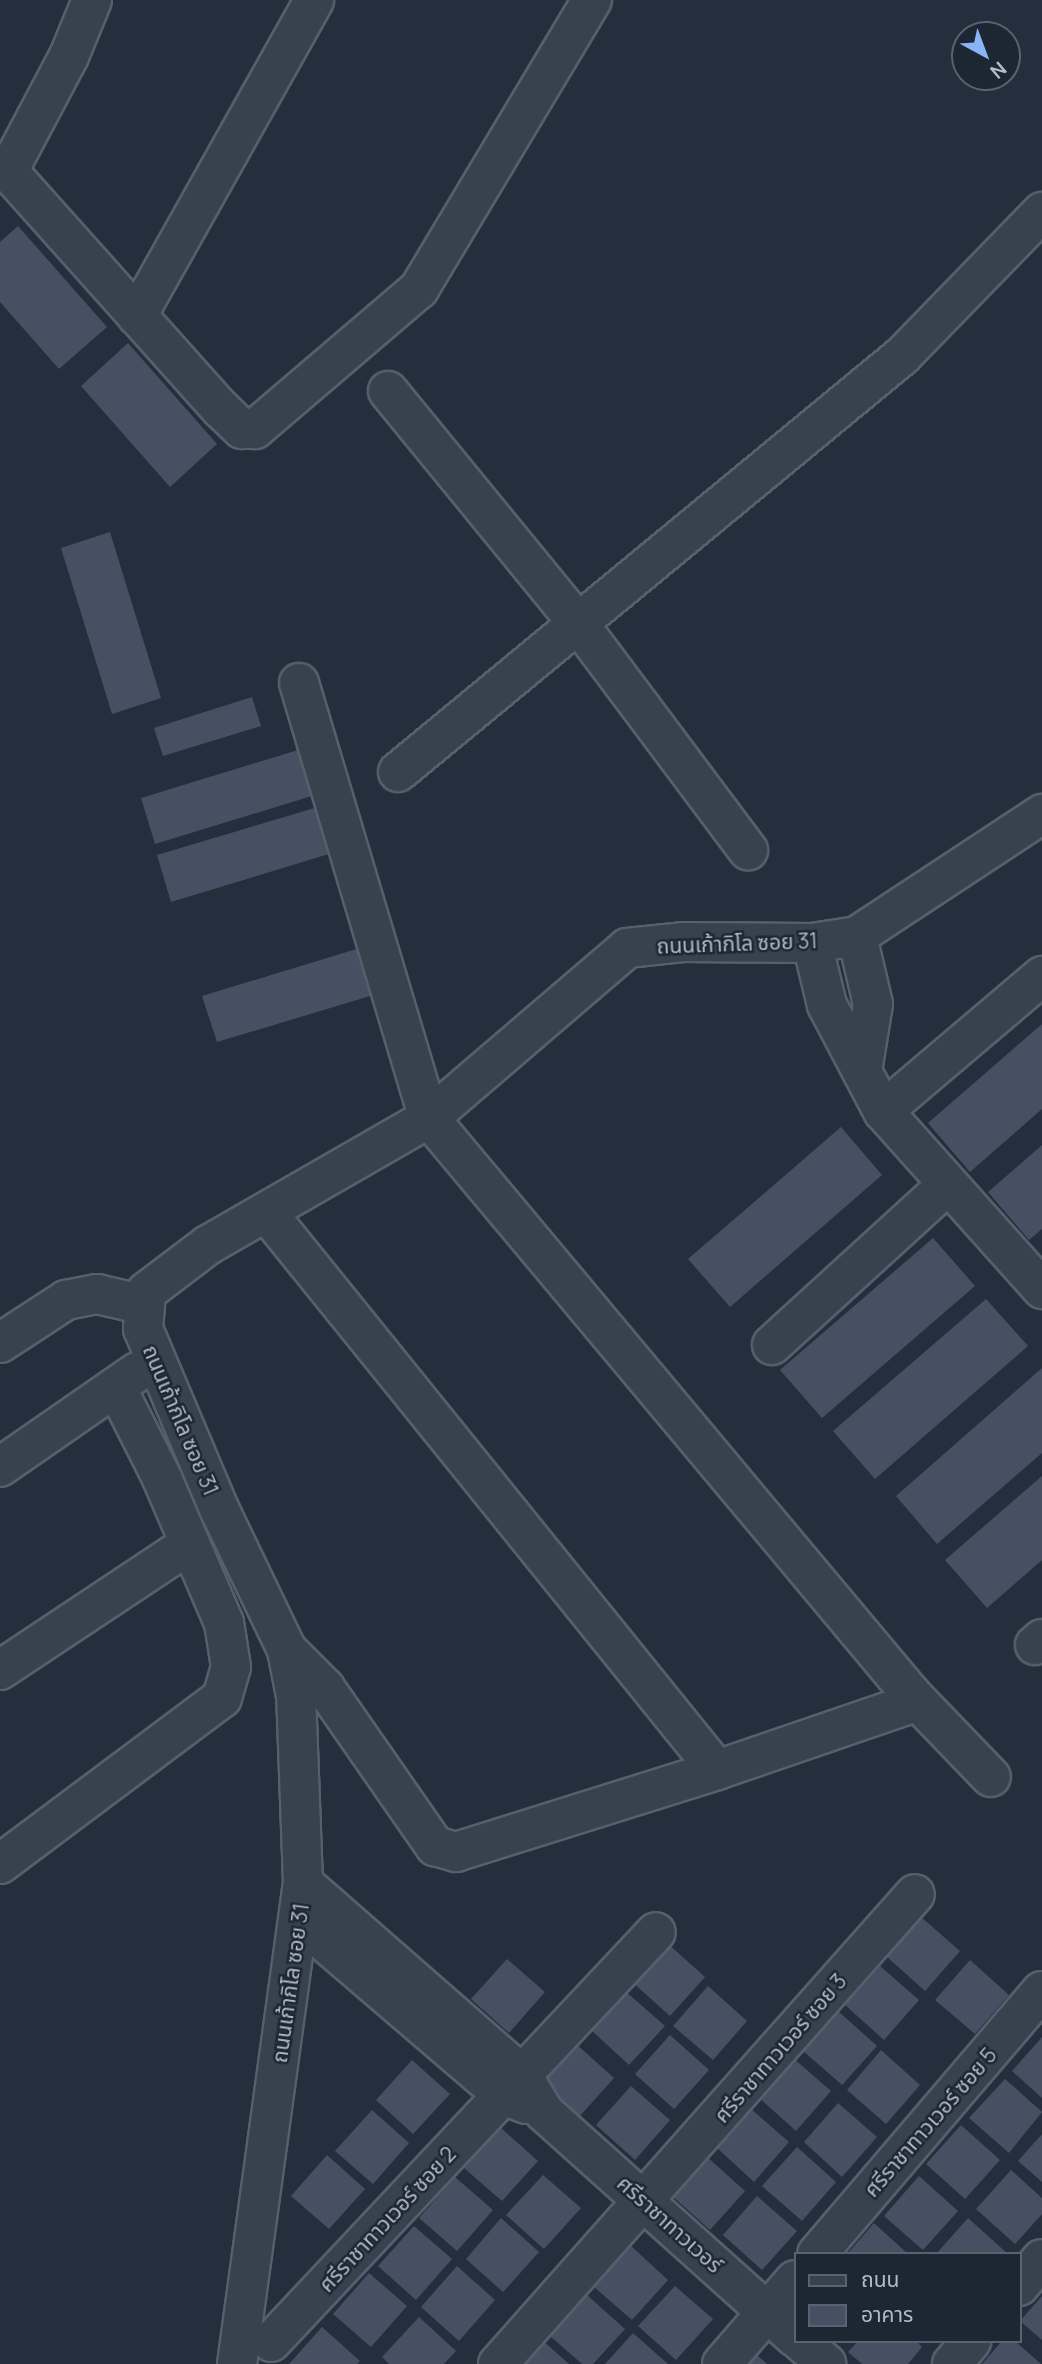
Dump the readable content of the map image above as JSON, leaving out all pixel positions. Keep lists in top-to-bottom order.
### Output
{
  "streets": {
    "street": [
      "ถนนเก้ากิโล ซอย 31",
      "ศรีราชาทาวเวอร์ ซอย 3",
      "ศรีราชาทาวเวอร์ ซอย 5",
      "ศรีราชาทาวเวอร์ ซอย 2",
      "ศรีราชาทาวเวอร์"
    ]
  },
  "crossings": [
    ["ถนนเก้ากิโล ซอย 31", "ศรีราชาทาวเวอร์"],
    ["ศรีราชาทาวเวอร์ ซอย 3", "ศรีราชาทาวเวอร์"],
    ["ศรีราชาทาวเวอร์ ซอย 2", "ศรีราชาทาวเวอร์"]
  ],
  "legend": ["ถนน", "อาคาร"],
  "north": "bottom right"
}
